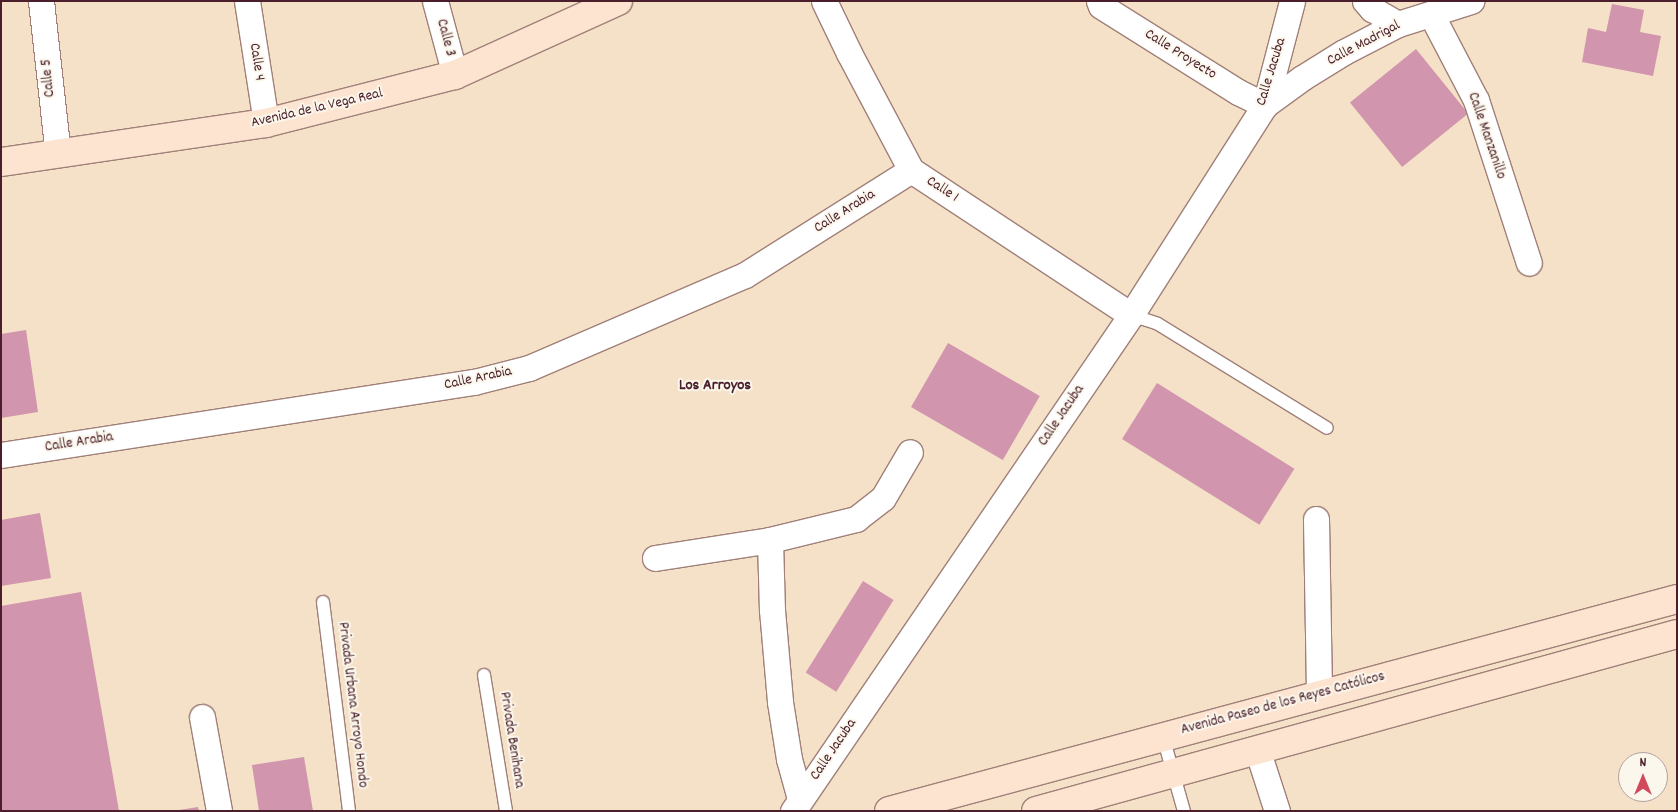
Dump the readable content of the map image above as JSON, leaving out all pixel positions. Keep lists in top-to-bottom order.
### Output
{
  "streets": {
    "main road": ["Avenida de la Vega Real", "Avenida Paseo de los Reyes Católicos"],
    "street": [
      "Calle 3",
      "Calle Madrigal",
      "Calle Proyecto",
      "Calle 4",
      "Calle Jacuba",
      "Calle 5",
      "Calle Manzanillo",
      "Calle 1",
      "Calle Arabia"
    ],
    "lane": ["Privada Urbana Arroyo Hondo", "Privada Benihana"]
  },
  "crossings": [
    ["Calle 3", "Avenida de la Vega Real"],
    ["Calle Madrigal", "Calle Proyecto"],
    ["Calle Madrigal", "Calle Jacuba"],
    ["Calle Madrigal", "Calle Manzanillo"],
    ["Calle Proyecto", "Calle Jacuba"],
    ["Calle 4", "Avenida de la Vega Real"],
    ["Calle Jacuba", "Calle 1"],
    ["Calle 5", "Avenida de la Vega Real"],
    ["Calle 1", "Calle Arabia"]
  ],
  "districts": ["Los Arroyos"],
  "north": "top"
}
